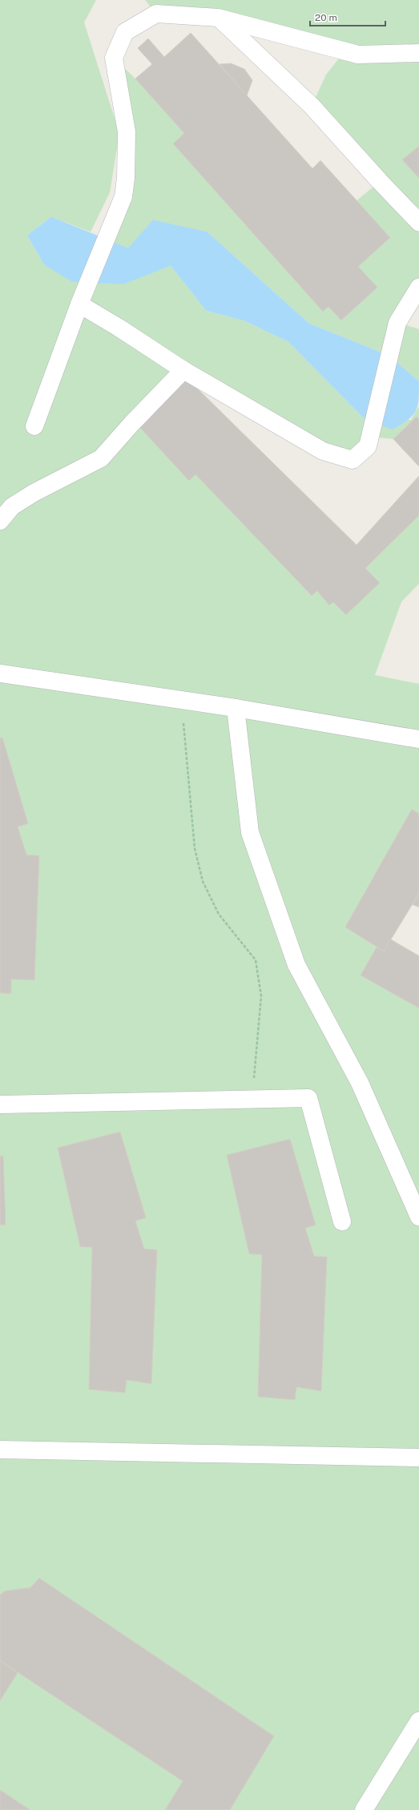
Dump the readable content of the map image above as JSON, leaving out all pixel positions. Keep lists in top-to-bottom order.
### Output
{
  "scale_bar": "20 m"
}
